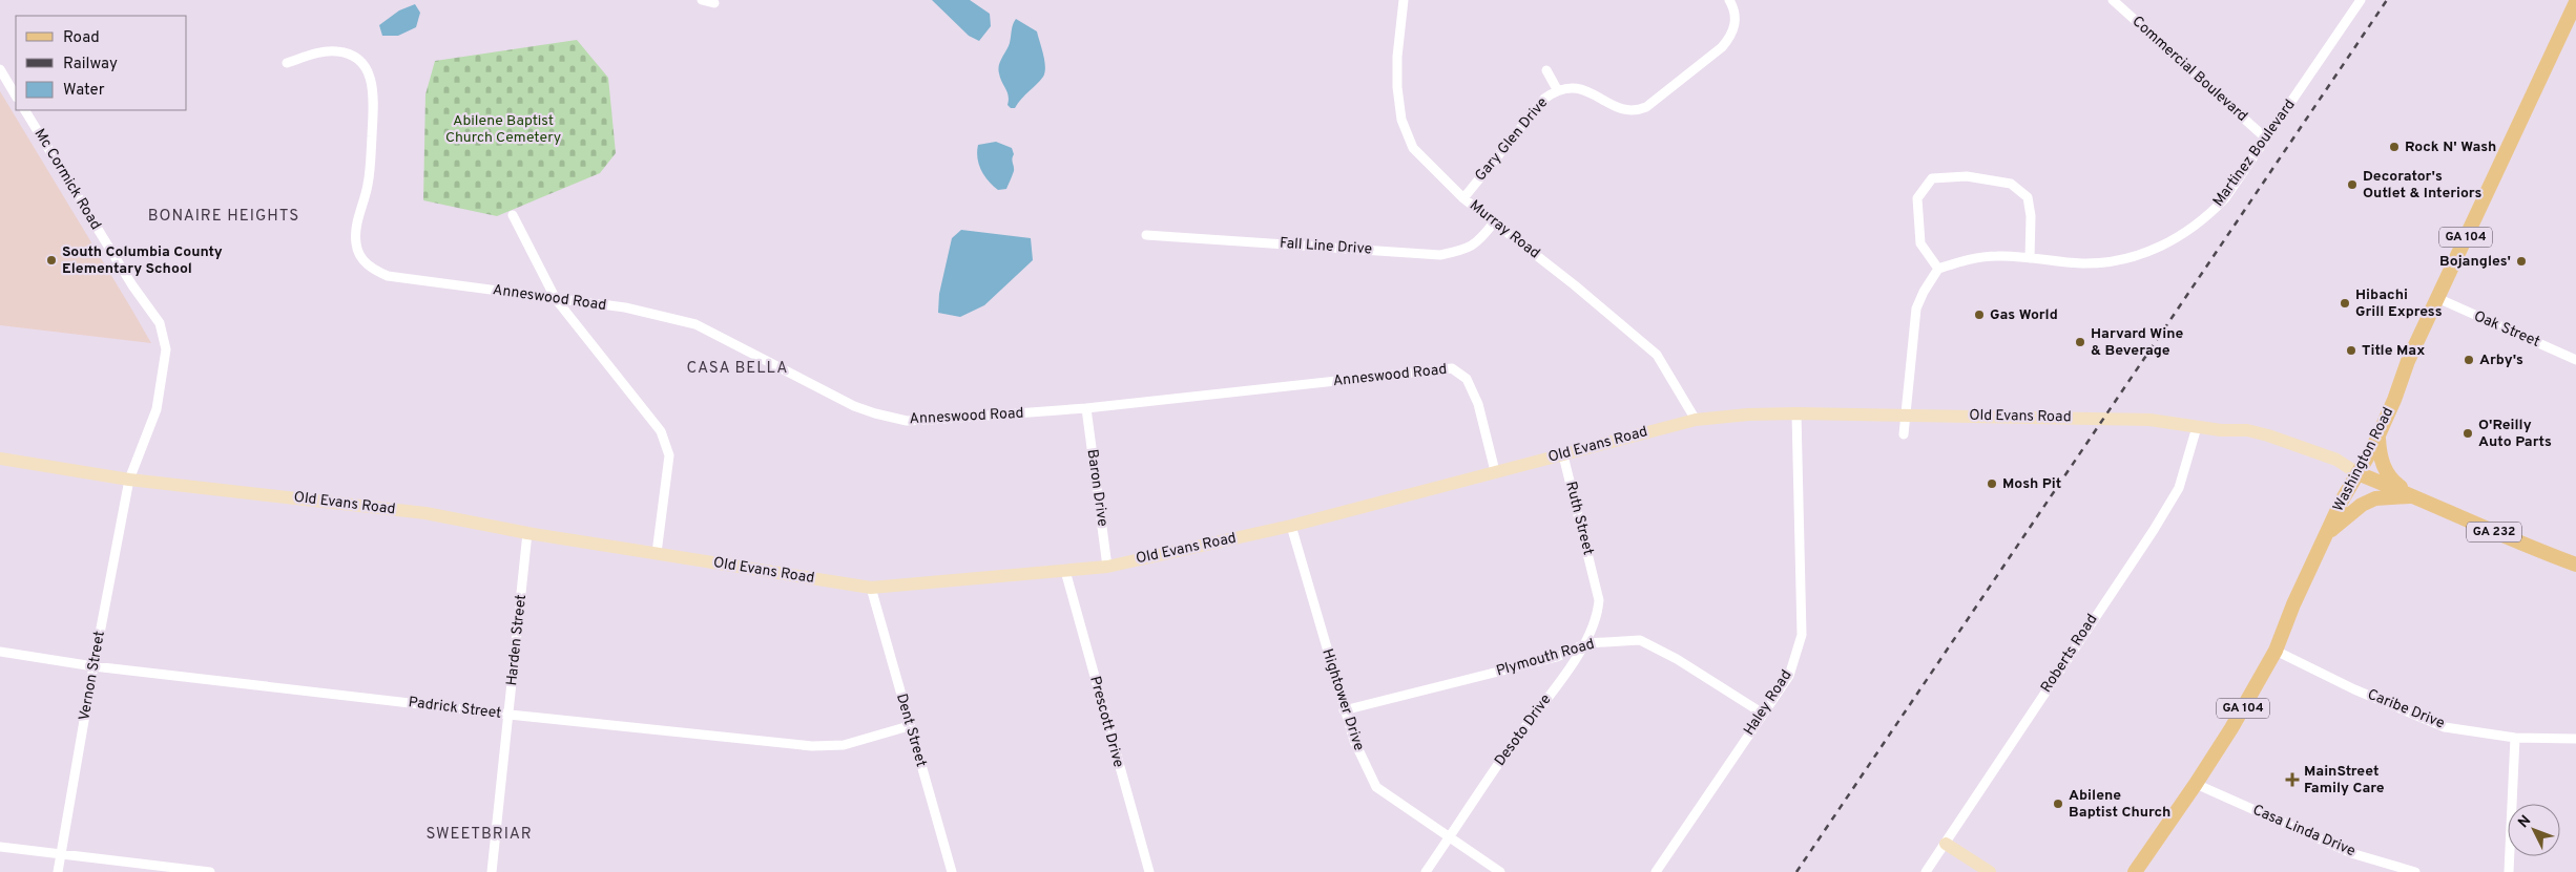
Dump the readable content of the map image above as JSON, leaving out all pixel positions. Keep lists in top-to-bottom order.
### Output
{
  "streets": {
    "main road": ["GA 104", "Washington Road", "GA 232"],
    "street": [
      "Commercial Boulevard",
      "Gary Glen Drive",
      "Martinez Boulevard",
      "Mc Cormick Road",
      "Murray Road",
      "Fall Line Drive",
      "Anneswood Road",
      "Oak Street",
      "Old Evans Road",
      "Baron Drive",
      "Ruth Street",
      "Harden Street",
      "Roberts Road",
      "Plymouth Road",
      "Vernon Street",
      "Hightower Drive",
      "Haley Road",
      "Padrick Street",
      "Caribe Drive",
      "Prescott Drive",
      "Dent Street",
      "Desoto Drive",
      "Casa Linda Drive"
    ]
  },
  "crossings": [
    ["Commercial Boulevard", "Martinez Boulevard"],
    ["Gary Glen Drive", "Murray Road"],
    ["Mc Cormick Road", "Old Evans Road"],
    ["Mc Cormick Road", "Vernon Street"],
    ["Murray Road", "Fall Line Drive"],
    ["Murray Road", "Old Evans Road"],
    ["Anneswood Road", "Old Evans Road"],
    ["Anneswood Road", "Baron Drive"],
    ["Oak Street", "Washington Road"],
    ["Old Evans Road", "Washington Road"],
    ["Old Evans Road", "Baron Drive"],
    ["Old Evans Road", "Ruth Street"],
    ["Old Evans Road", "GA 232"],
    ["Old Evans Road", "Harden Street"],
    ["Old Evans Road", "Roberts Road"],
    ["Old Evans Road", "Vernon Street"],
    ["Old Evans Road", "Hightower Drive"],
    ["Old Evans Road", "Haley Road"],
    ["Old Evans Road", "Prescott Drive"],
    ["Old Evans Road", "Dent Street"],
    ["Washington Road", "GA 232"],
    ["Washington Road", "Caribe Drive"],
    ["Washington Road", "Casa Linda Drive"],
    ["Ruth Street", "Desoto Drive"],
    ["Harden Street", "Padrick Street"],
    ["Plymouth Road", "Hightower Drive"],
    ["Plymouth Road", "Haley Road"],
    ["Plymouth Road", "Desoto Drive"],
    ["Vernon Street", "Padrick Street"],
    ["Hightower Drive", "Desoto Drive"],
    ["Padrick Street", "Dent Street"]
  ],
  "districts": ["BONAIRE HEIGHTS", "CASA BELLA", "SWEETBRIAR"],
  "parks": ["Abilene Baptist Church Cemetery"],
  "places": {
    "other": [
      "Rock N' Wash",
      "Decorator's Outlet & Interiors",
      "South Columbia County Elementary School",
      "Bojangles'",
      "Hibachi Grill Express",
      "Gas World",
      "Harvard Wine & Beverage",
      "Title Max",
      "Arby's",
      "O'Reilly Auto Parts",
      "Mosh Pit",
      "Abilene Baptist Church"
    ],
    "health": ["MainStreet Family Care"]
  },
  "legend": ["Road", "Railway", "Water"],
  "north": "top left"
}
